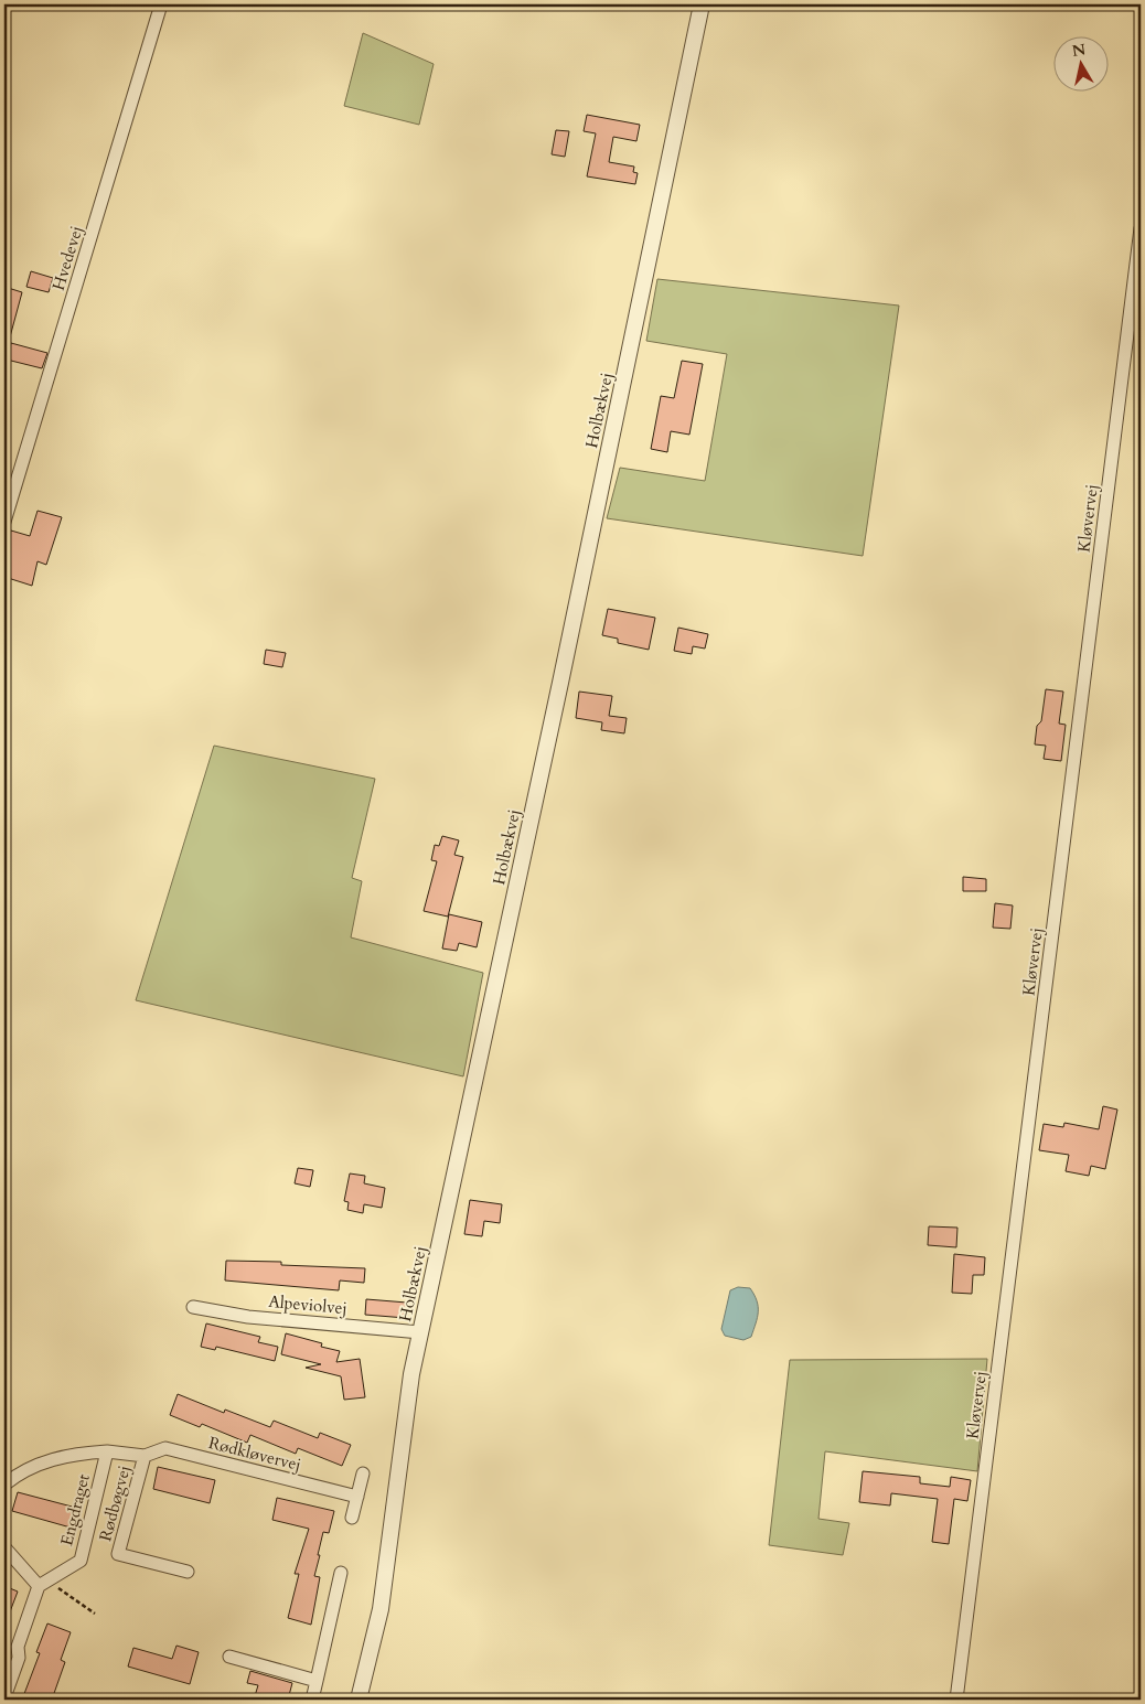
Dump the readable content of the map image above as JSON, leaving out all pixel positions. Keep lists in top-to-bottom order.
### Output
{
  "streets": {
    "street": [
      "Hvedevej",
      "Holbækvej",
      "Kløvervej",
      "Alpeviolvej",
      "Rødkløvervej",
      "Rødbøgvej",
      "Engdraget"
    ]
  },
  "crossings": [
    ["Holbækvej", "Alpeviolvej"],
    ["Rødkløvervej", "Rødbøgvej"],
    ["Rødkløvervej", "Engdraget"],
    ["Rødbøgvej", "Engdraget"]
  ],
  "north": "top"
}
